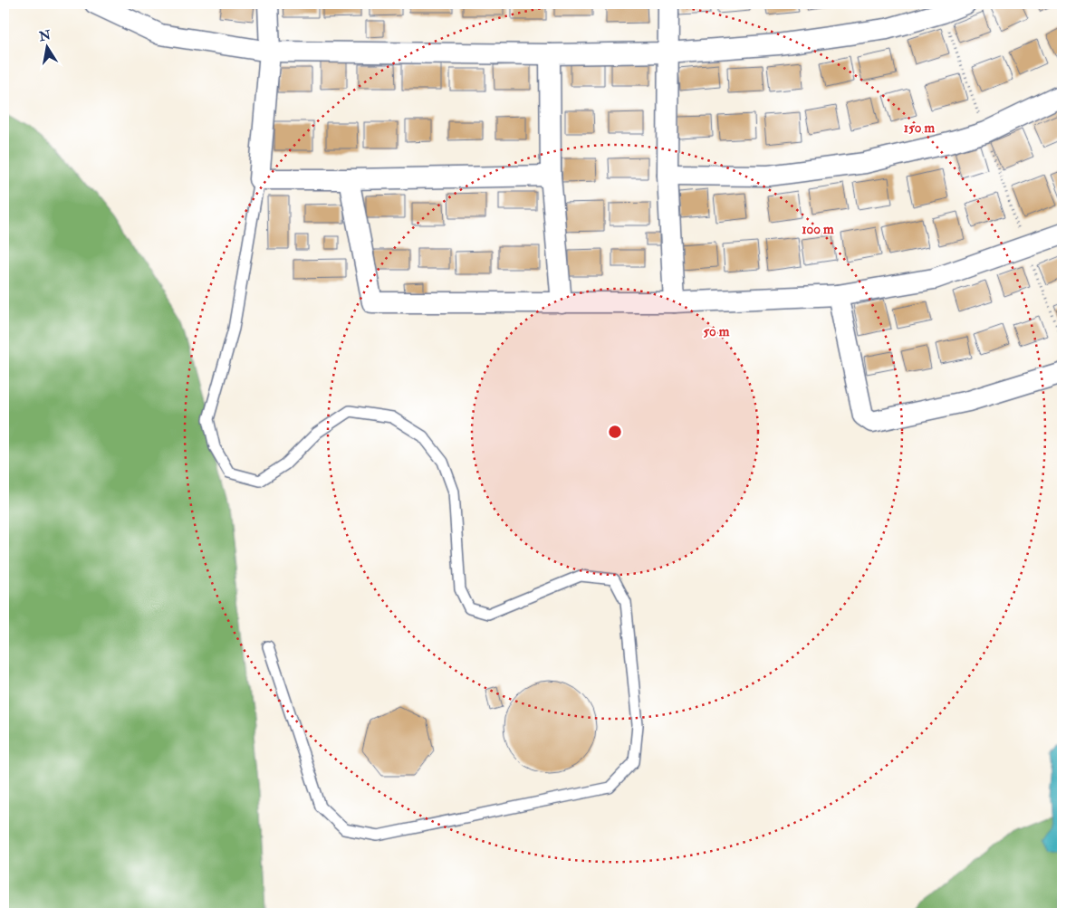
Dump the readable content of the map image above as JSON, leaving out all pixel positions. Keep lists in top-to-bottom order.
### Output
{
  "north": "top",
  "rings": ["150 m", "100 m", "50 m"]
}
